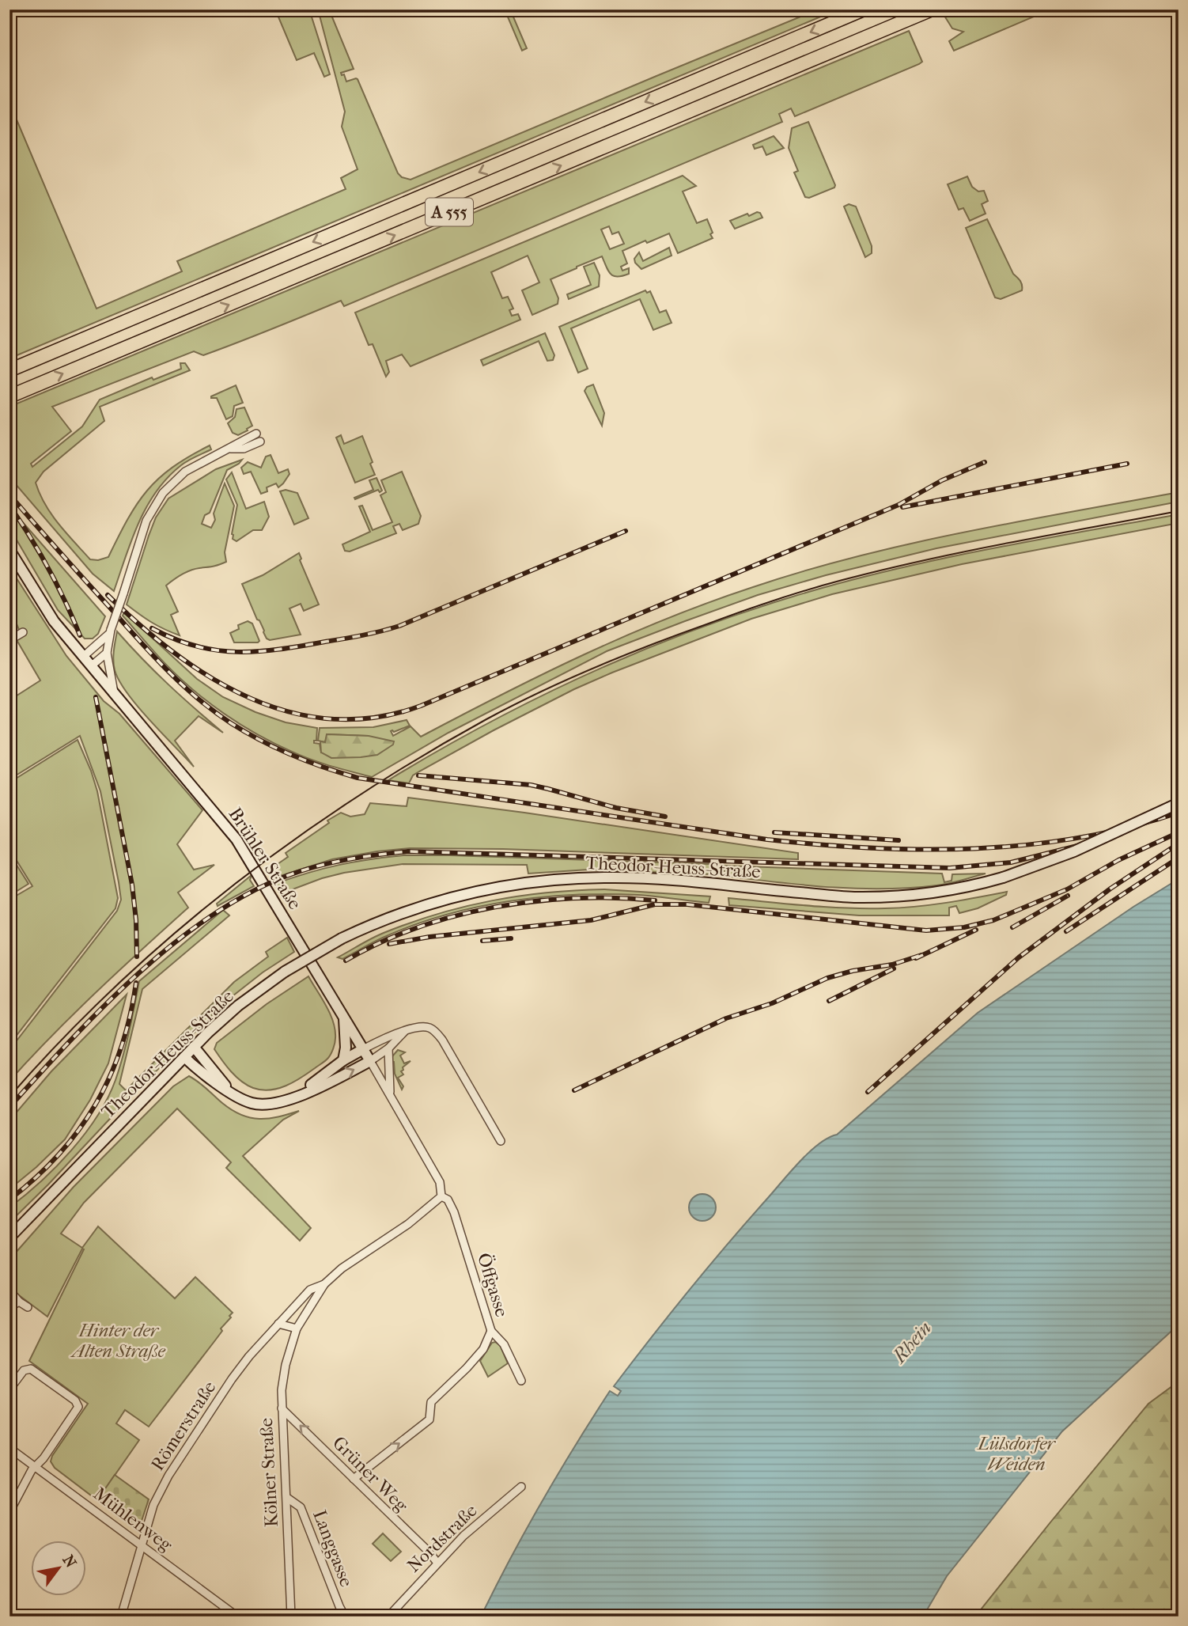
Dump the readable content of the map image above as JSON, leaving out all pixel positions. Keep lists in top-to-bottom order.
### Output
{
  "streets": {
    "highway": ["A 555"],
    "main road": ["Brühler Straße", "Theodor-Heuss-Straße"],
    "street": [
      "Öffgasse",
      "Römerstraße",
      "Kölner Straße",
      "Grüner Weg",
      "Mühlenweg",
      "Nordstraße",
      "Langgasse"
    ]
  },
  "crossings": [
    ["Brühler Straße", "Öffgasse"],
    ["Brühler Straße", "Kölner Straße"],
    ["Öffgasse", "Kölner Straße"],
    ["Römerstraße", "Kölner Straße"],
    ["Römerstraße", "Mühlenweg"],
    ["Kölner Straße", "Grüner Weg"],
    ["Kölner Straße", "Langgasse"],
    ["Grüner Weg", "Nordstraße"]
  ],
  "one_way": ["Grüner Weg"],
  "water": ["Rhein"],
  "parks": ["Hinter der Alten Straße", "Lülsdorfer Weiden"],
  "north": "top right"
}
